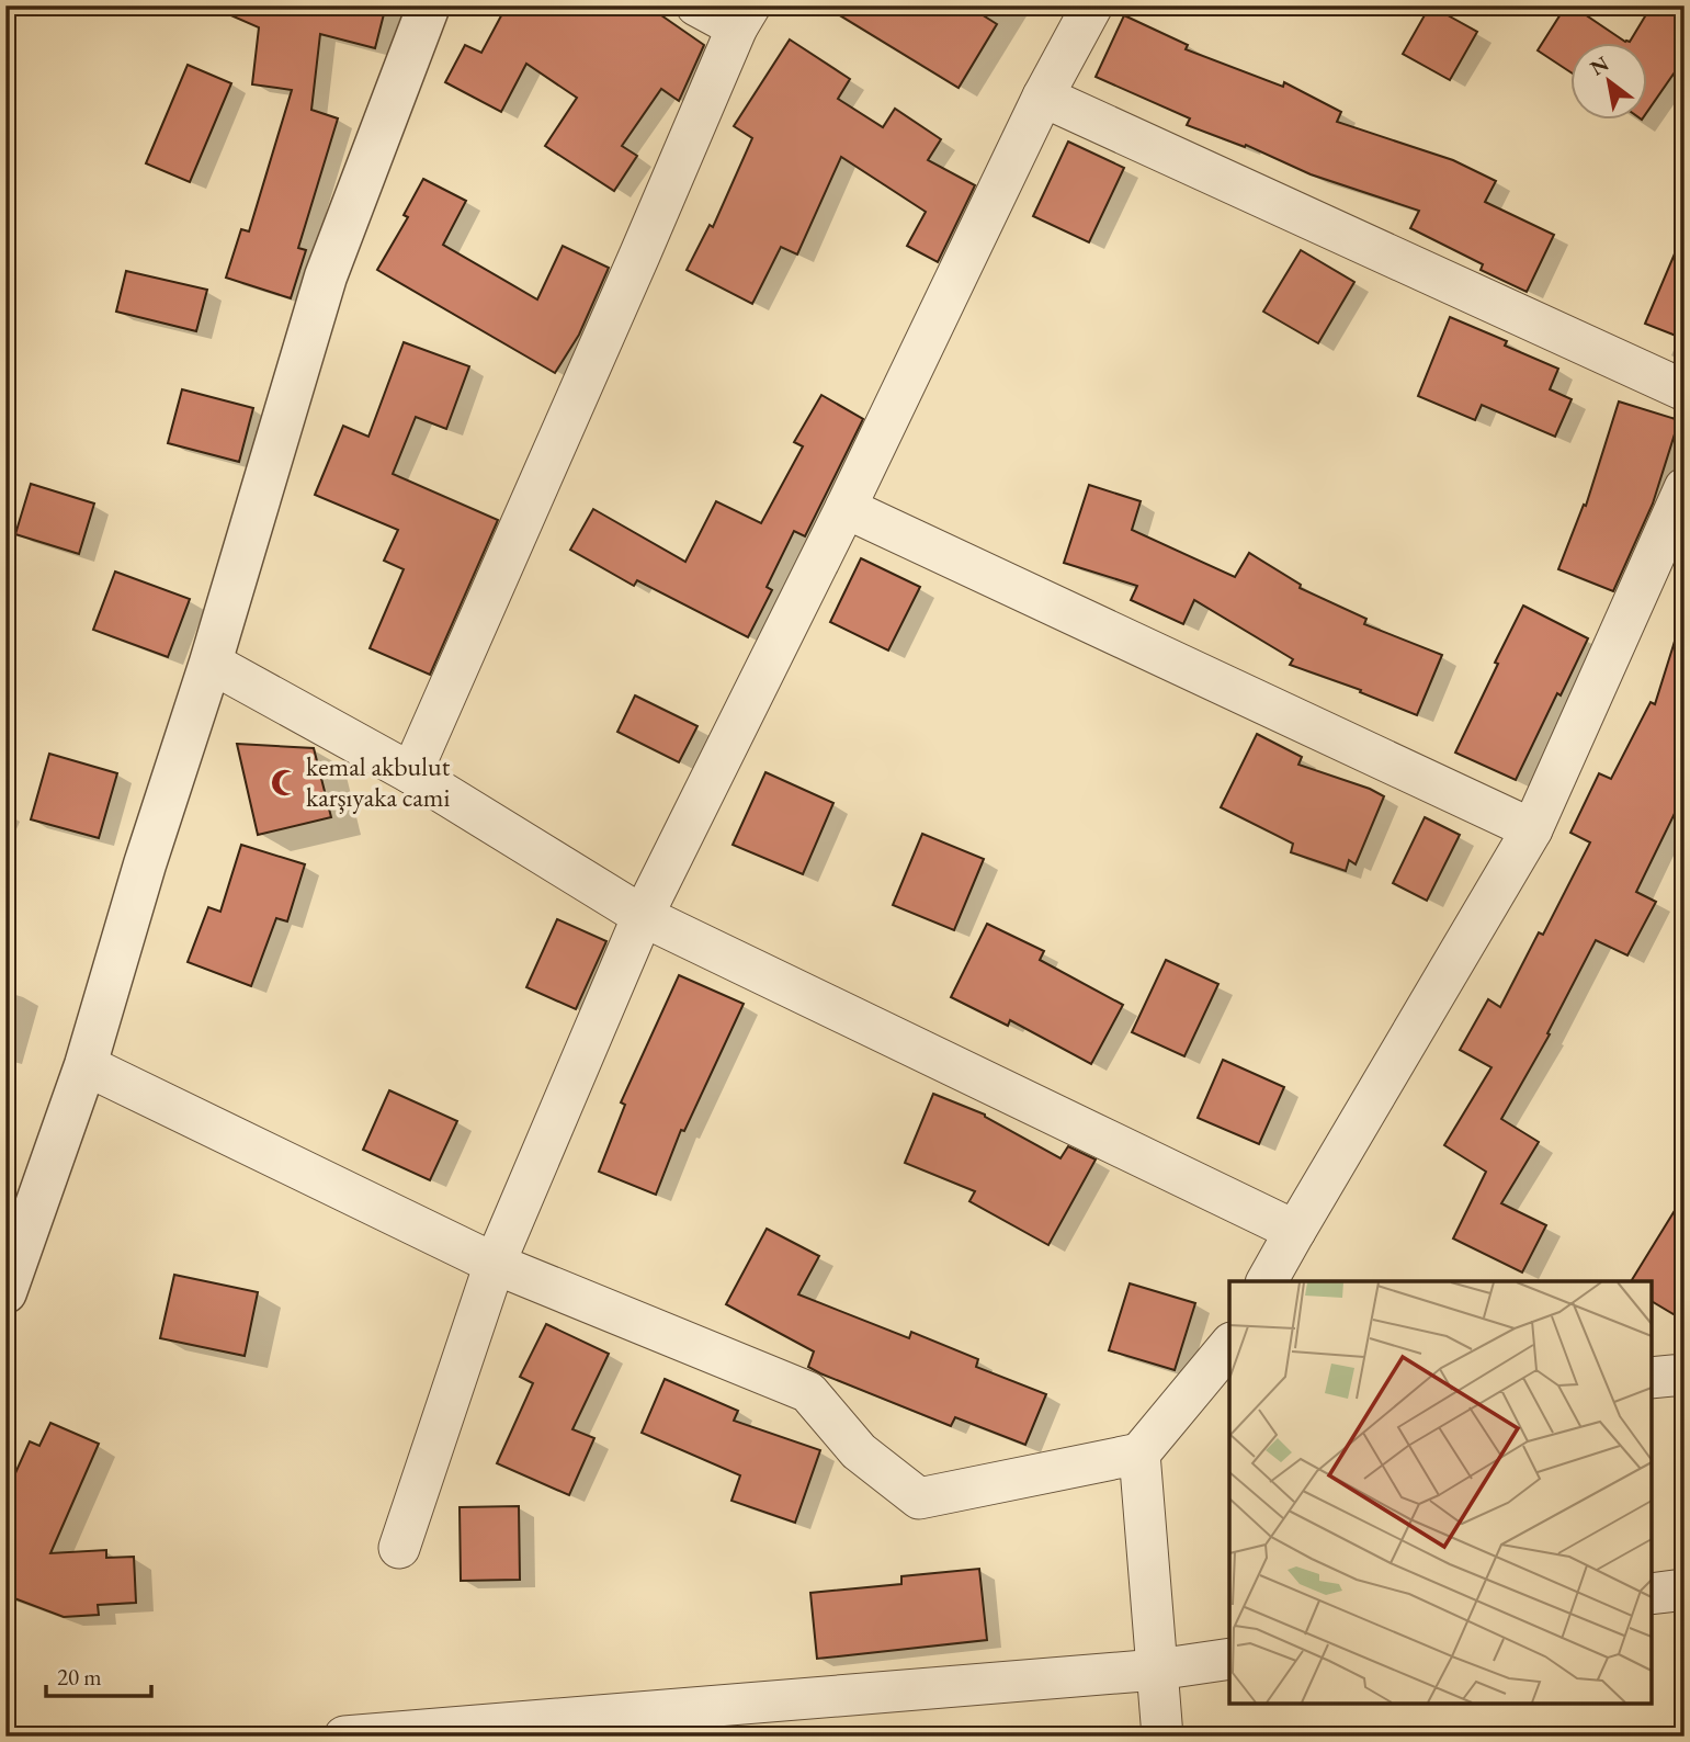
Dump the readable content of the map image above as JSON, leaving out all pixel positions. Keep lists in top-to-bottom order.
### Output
{
  "places": {
    "mosque": ["kemal akbulut karşıyaka cami"]
  },
  "scale_bar": "20 m",
  "north": "top left"
}
